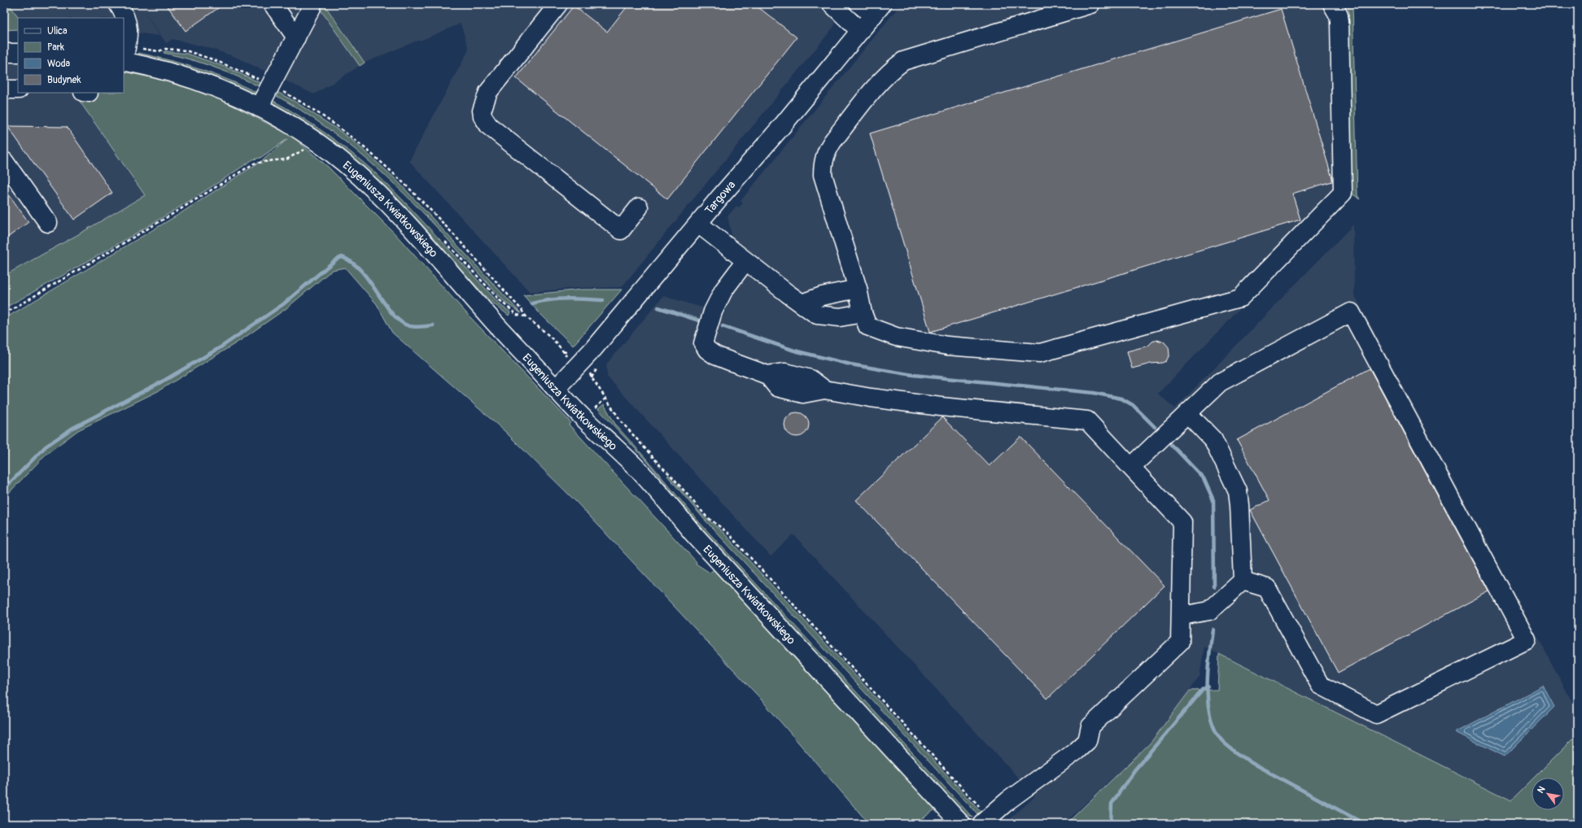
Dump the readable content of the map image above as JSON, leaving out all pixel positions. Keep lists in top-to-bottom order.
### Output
{
  "streets": {
    "main road": ["Targowa", "Eugeniusza Kwiatkowskiego"]
  },
  "crossings": [
    ["Targowa", "Eugeniusza Kwiatkowskiego"]
  ],
  "legend": [
    "Ulica",
    "Park",
    "Woda",
    "Budynek"
  ],
  "north": "top left"
}
